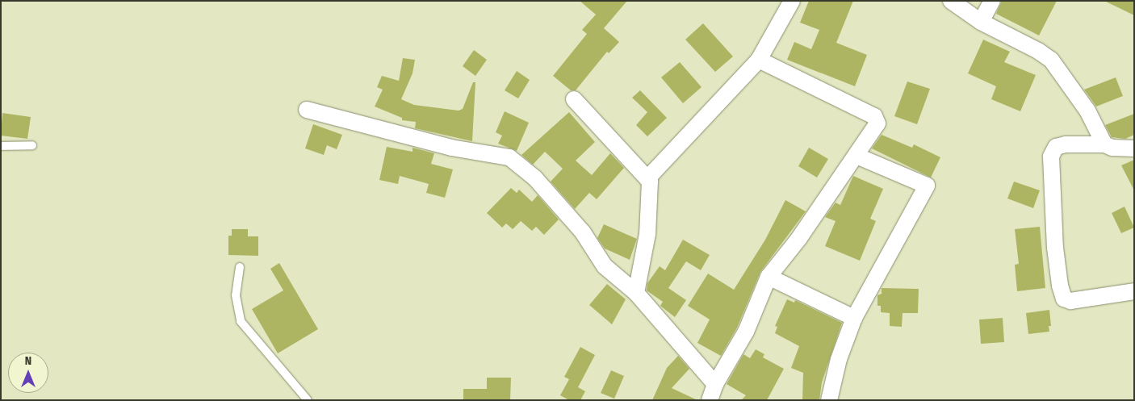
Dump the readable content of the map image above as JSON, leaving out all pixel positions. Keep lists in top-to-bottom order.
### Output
{
  "north": "top"
}
